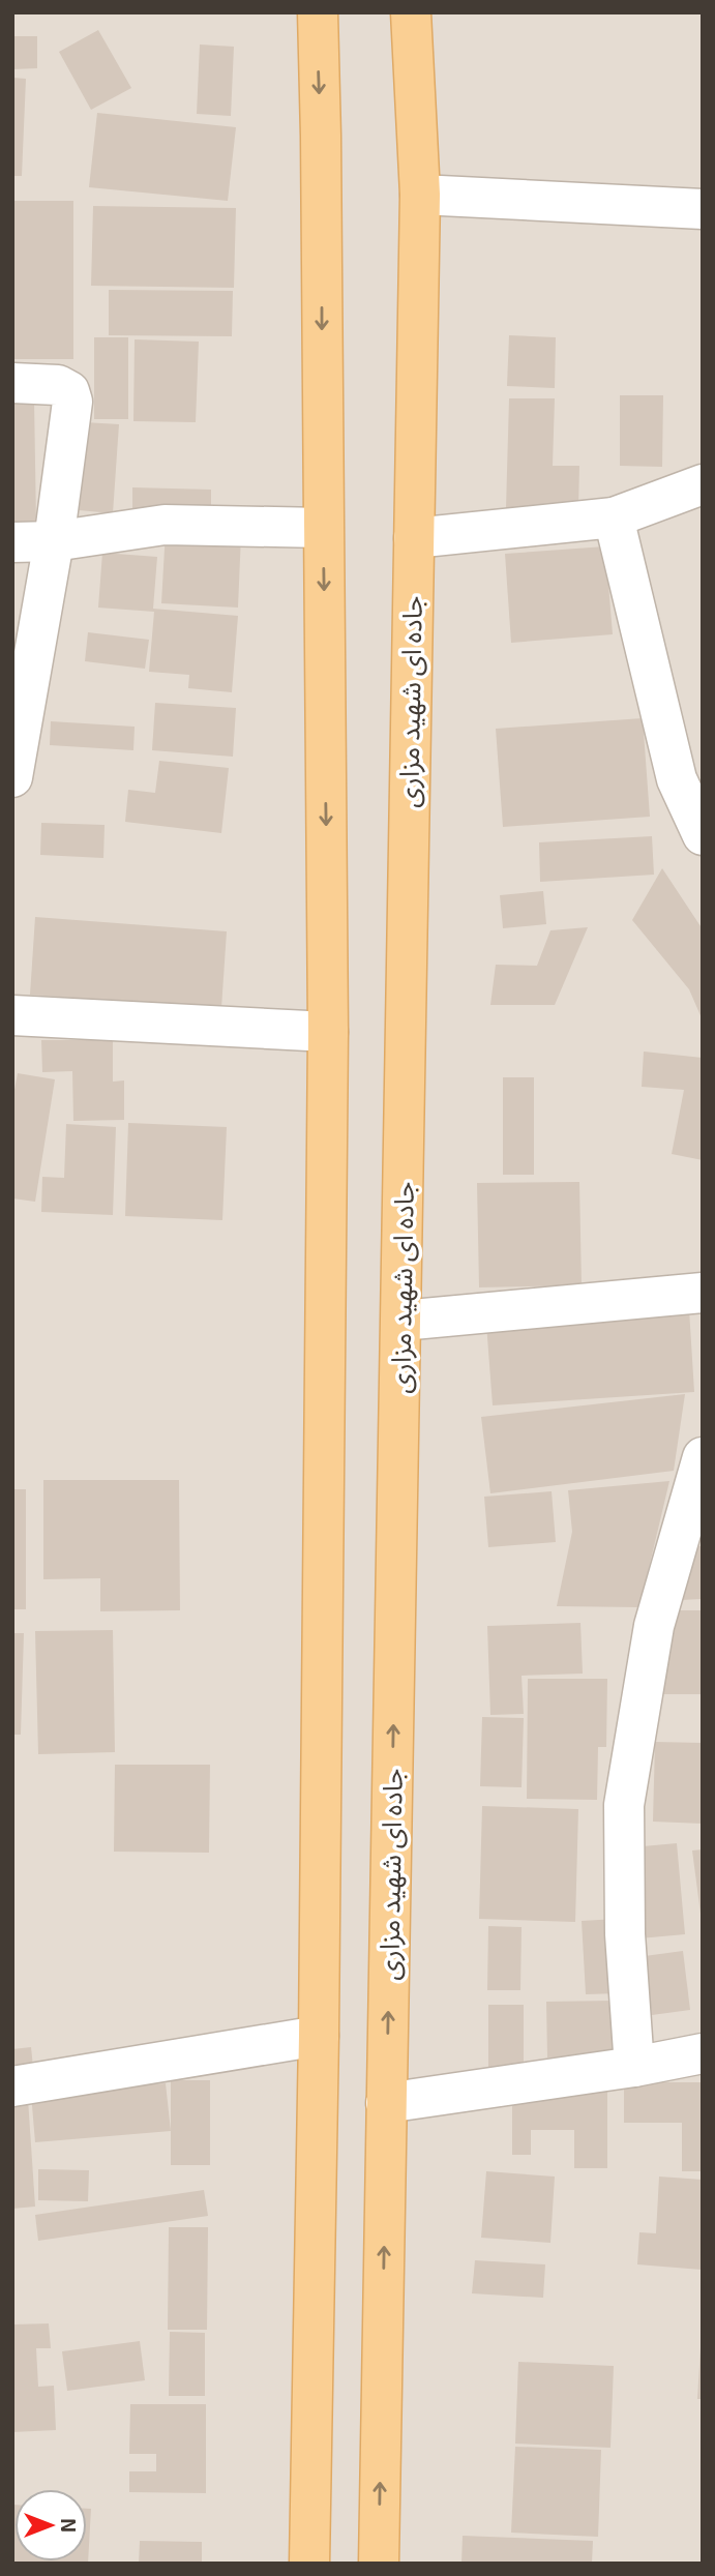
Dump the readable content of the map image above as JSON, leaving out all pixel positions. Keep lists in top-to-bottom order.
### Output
{
  "streets": {
    "main road": ["جاده ای شهید مزاری"]
  },
  "north": "right"
}
